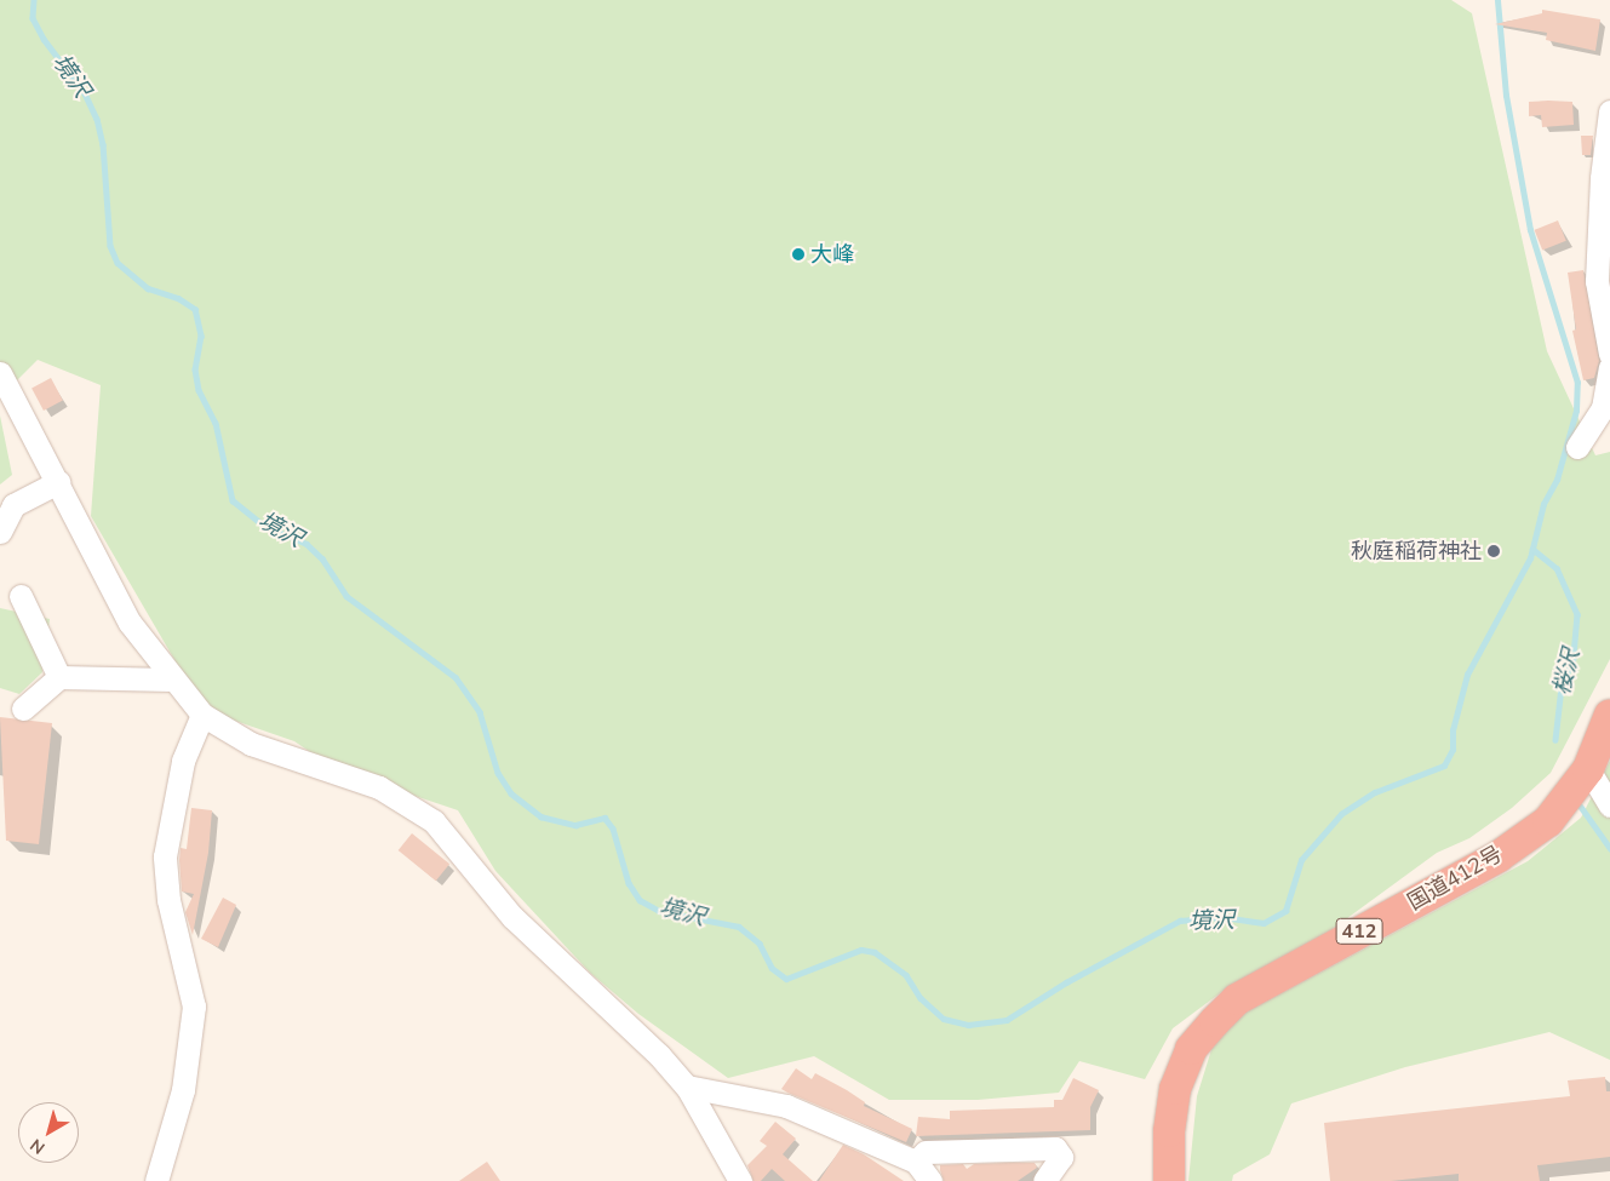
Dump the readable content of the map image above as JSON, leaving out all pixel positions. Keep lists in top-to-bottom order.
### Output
{
  "streets": {
    "highway": ["国道412号", "412"]
  },
  "water": ["境沢", "桜沢"],
  "places": ["大峰", "秋庭稲荷神社"],
  "north": "bottom left"
}
